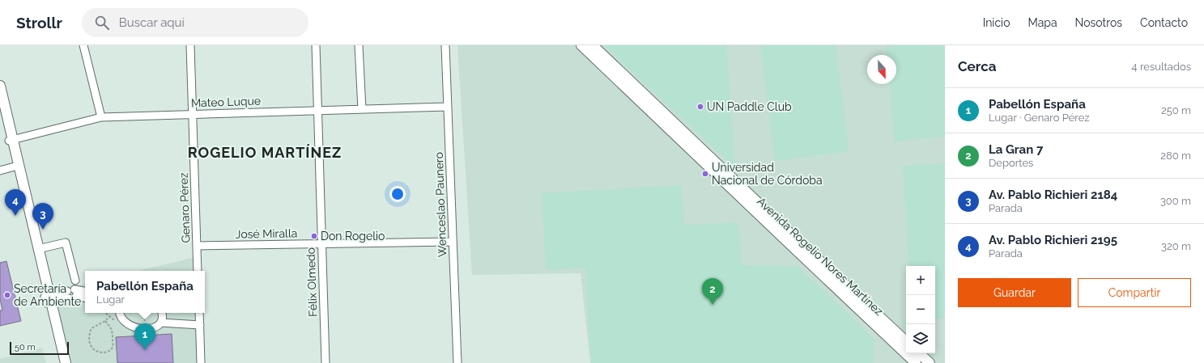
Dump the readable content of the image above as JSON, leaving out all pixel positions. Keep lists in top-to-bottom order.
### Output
{
  "streets": {
    "main road": ["Avenida Rogelio Nores Martínez"],
    "street": [
      "Mateo Luque",
      "Wenceslao Paunero",
      "Genaro Pérez",
      "José Miralla",
      "Félix Olmedo"
    ]
  },
  "crossings": [
    ["Mateo Luque", "Wenceslao Paunero"],
    ["Mateo Luque", "Genaro Pérez"],
    ["Mateo Luque", "Félix Olmedo"],
    ["Wenceslao Paunero", "José Miralla"],
    ["Genaro Pérez", "José Miralla"],
    ["José Miralla", "Félix Olmedo"]
  ],
  "districts": ["ROGELIO MARTÍNEZ"],
  "places": [
    "UN Paddle Club",
    "Universidad Nacional de Córdoba",
    "Don Rogelio",
    "Secretaría de Ambiente"
  ],
  "scale_bar": "50 m",
  "north": "bottom",
  "page": {
    "header": "Strollr",
    "search": "Buscar aquí",
    "nav": [
      "Inicio",
      "Mapa",
      "Nosotros",
      "Contacto"
    ],
    "heading": ["Cerca", "4 resultados"],
    "list": [
      {
        "mark": "1",
        "name": "Pabellón España",
        "note": "Lugar · Genaro Pérez",
        "value": "250 m"
      },
      {
        "mark": "2",
        "name": "La Gran 7",
        "note": "Deportes",
        "value": "280 m"
      },
      {
        "mark": "3",
        "name": "Av. Pablo Richieri 2184",
        "note": "Parada",
        "value": "300 m"
      },
      {
        "mark": "4",
        "name": "Av. Pablo Richieri 2195",
        "note": "Parada",
        "value": "320 m"
      }
    ],
    "pins": [
      "4",
      "3",
      "2",
      "1"
    ],
    "map_buttons": ["+", "−"],
    "buttons": ["Guardar", "Compartir"],
    "popup": ["Pabellón España", "Lugar"],
    "scale": "50 m"
  }
}
